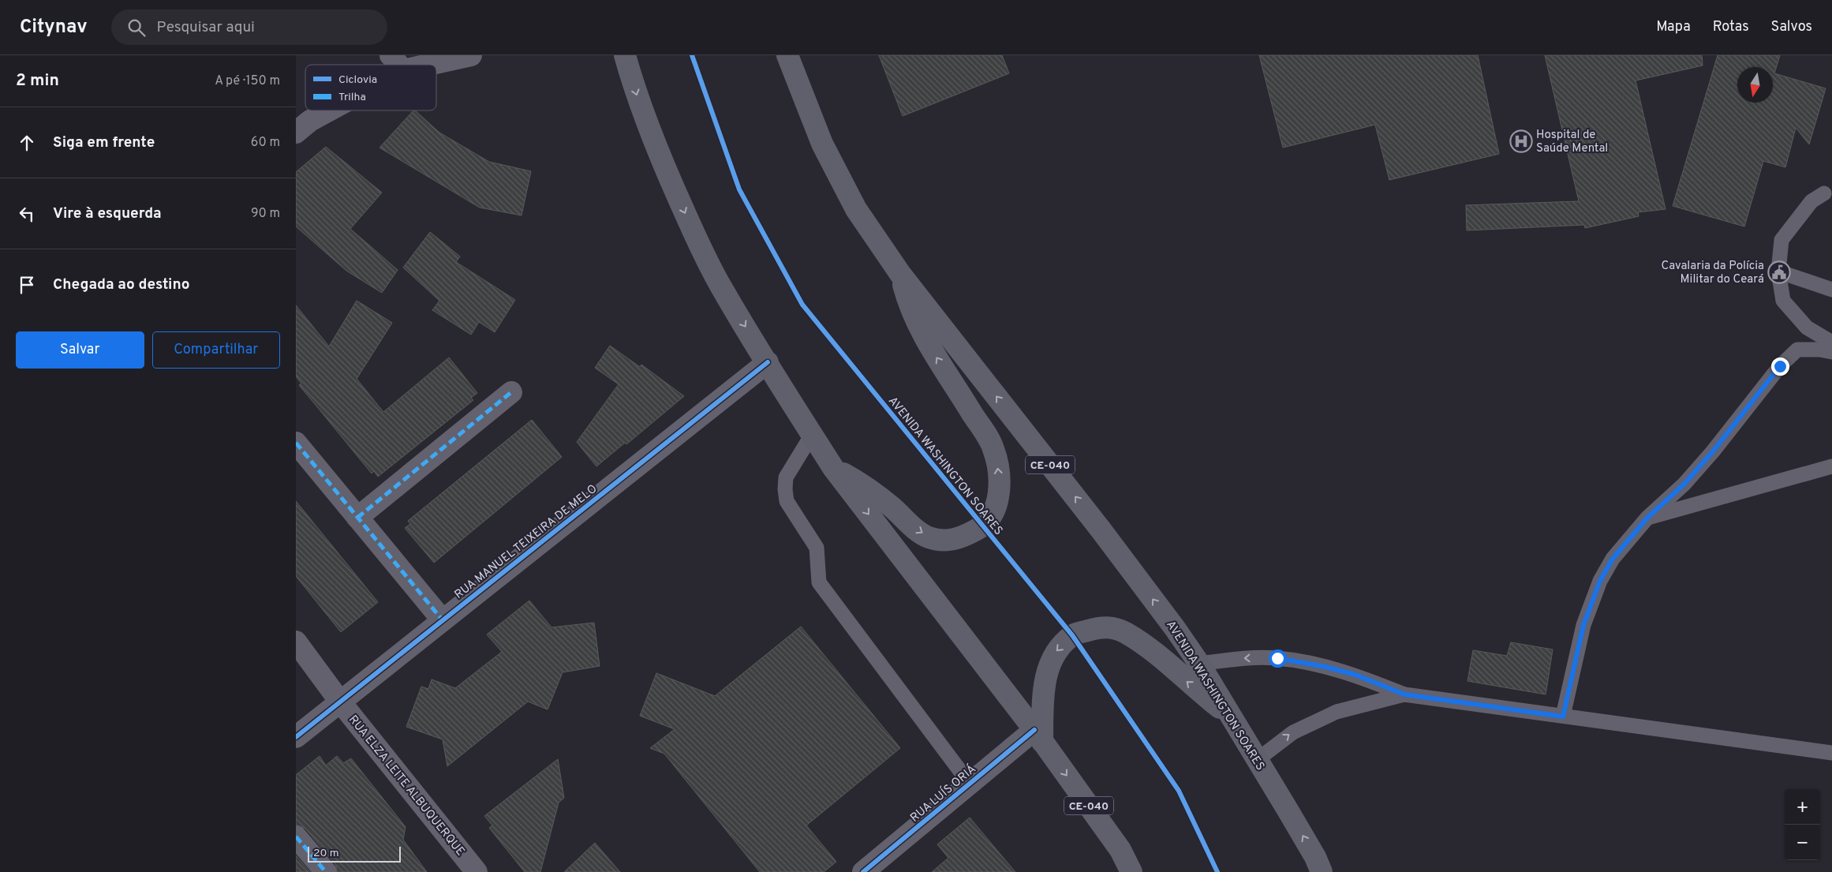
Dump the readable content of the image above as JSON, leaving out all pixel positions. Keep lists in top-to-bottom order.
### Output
{
  "streets": {
    "highway": ["CE-040", "AVENIDA WASHINGTON SOARES"],
    "street": ["RUA MANUEL TEIXEIRA DE MELO", "RUA ELZA LEITE ALBUQUERQUE", "RUA LUÍS ORIÁ"]
  },
  "crossings": [
    ["CE-040", "RUA MANUEL TEIXEIRA DE MELO"],
    ["CE-040", "RUA LUÍS ORIÁ"],
    ["RUA MANUEL TEIXEIRA DE MELO", "RUA ELZA LEITE ALBUQUERQUE"]
  ],
  "places": {
    "hospital": ["Hospital de Saúde Mental"],
    "public building": ["Cavalaria da Polícia Militar do Ceará"]
  },
  "legend": ["Ciclovia", "Trilha"],
  "scale_bar": "20 m",
  "north": "bottom",
  "page": {
    "header": "Citynav",
    "search": "Pesquisar aqui",
    "nav": ["Mapa", "Rotas", "Salvos"],
    "heading": ["2 min", "A pé · 150 m"],
    "list": [
      ["Siga em frente", "60 m"],
      ["Vire à esquerda", "90 m"],
      "Chegada ao destino"
    ],
    "buttons": ["Salvar", "Compartilhar"],
    "map_buttons": ["+", "−"],
    "scale": "20 m"
  }
}
